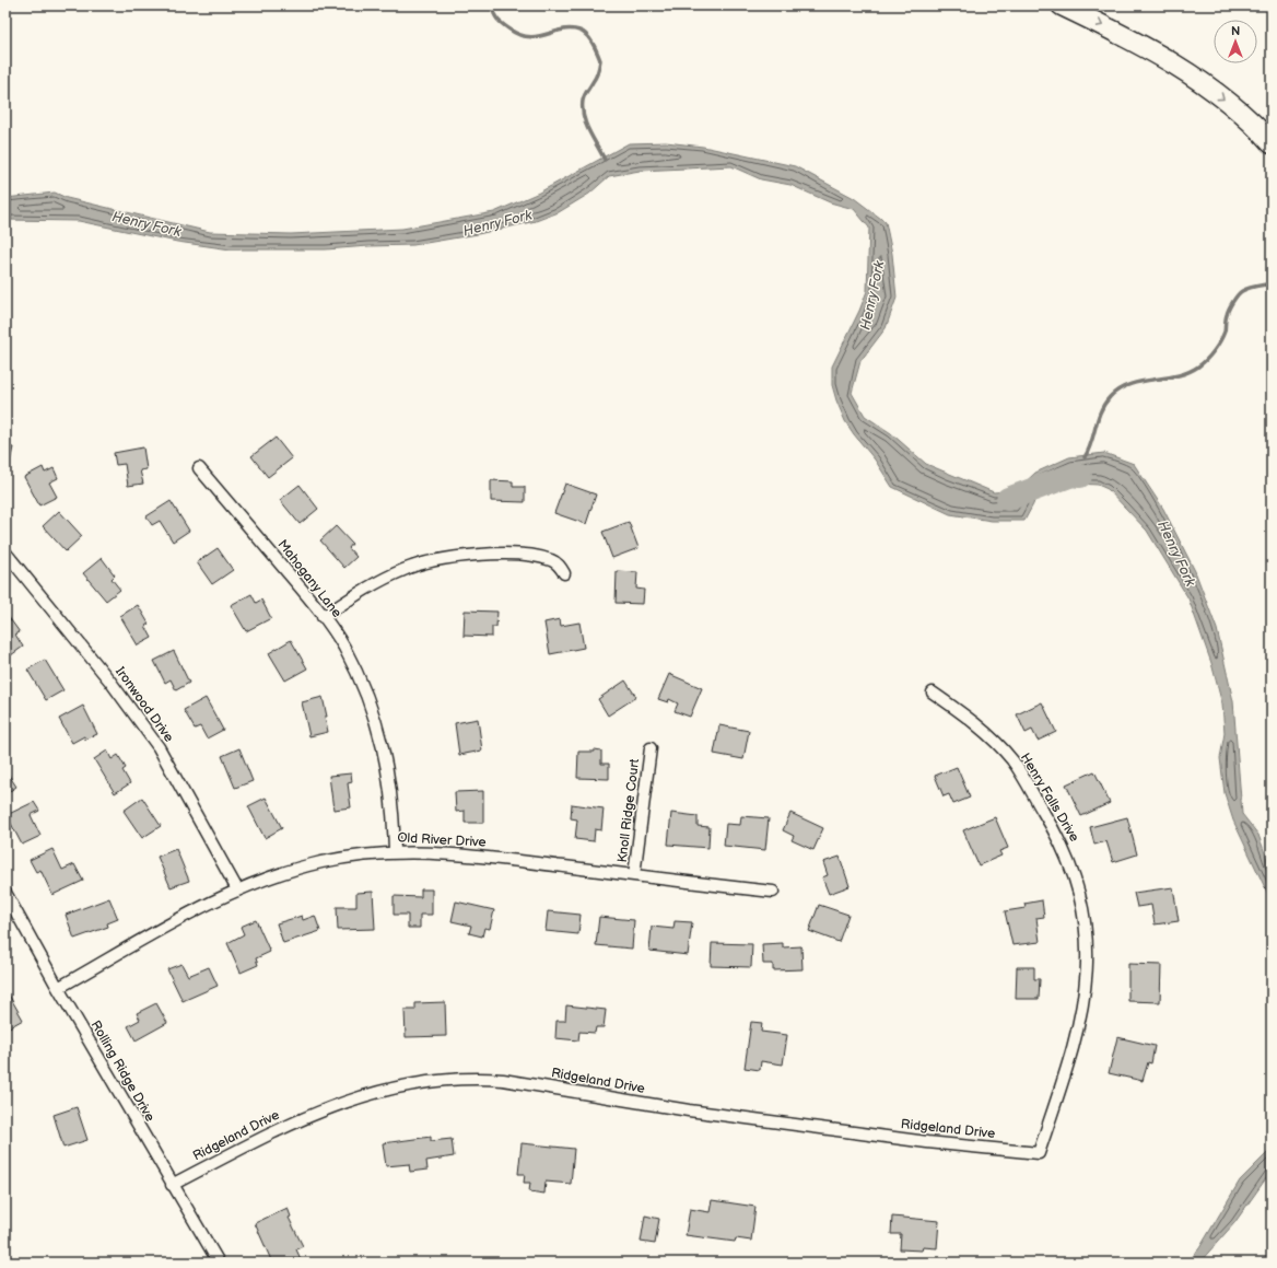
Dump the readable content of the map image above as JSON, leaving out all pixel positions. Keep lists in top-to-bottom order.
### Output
{
  "streets": {
    "street": [
      "Mahogany Lane",
      "Ironwood Drive",
      "Henry Falls Drive",
      "Knoll Ridge Court",
      "Old River Drive",
      "Rolling Ridge Drive",
      "Ridgeland Drive"
    ]
  },
  "crossings": [
    ["Mahogany Lane", "Old River Drive"],
    ["Ironwood Drive", "Old River Drive"],
    ["Henry Falls Drive", "Ridgeland Drive"],
    ["Knoll Ridge Court", "Old River Drive"],
    ["Old River Drive", "Rolling Ridge Drive"],
    ["Rolling Ridge Drive", "Ridgeland Drive"]
  ],
  "water": ["Henry Fork"],
  "north": "top"
}
